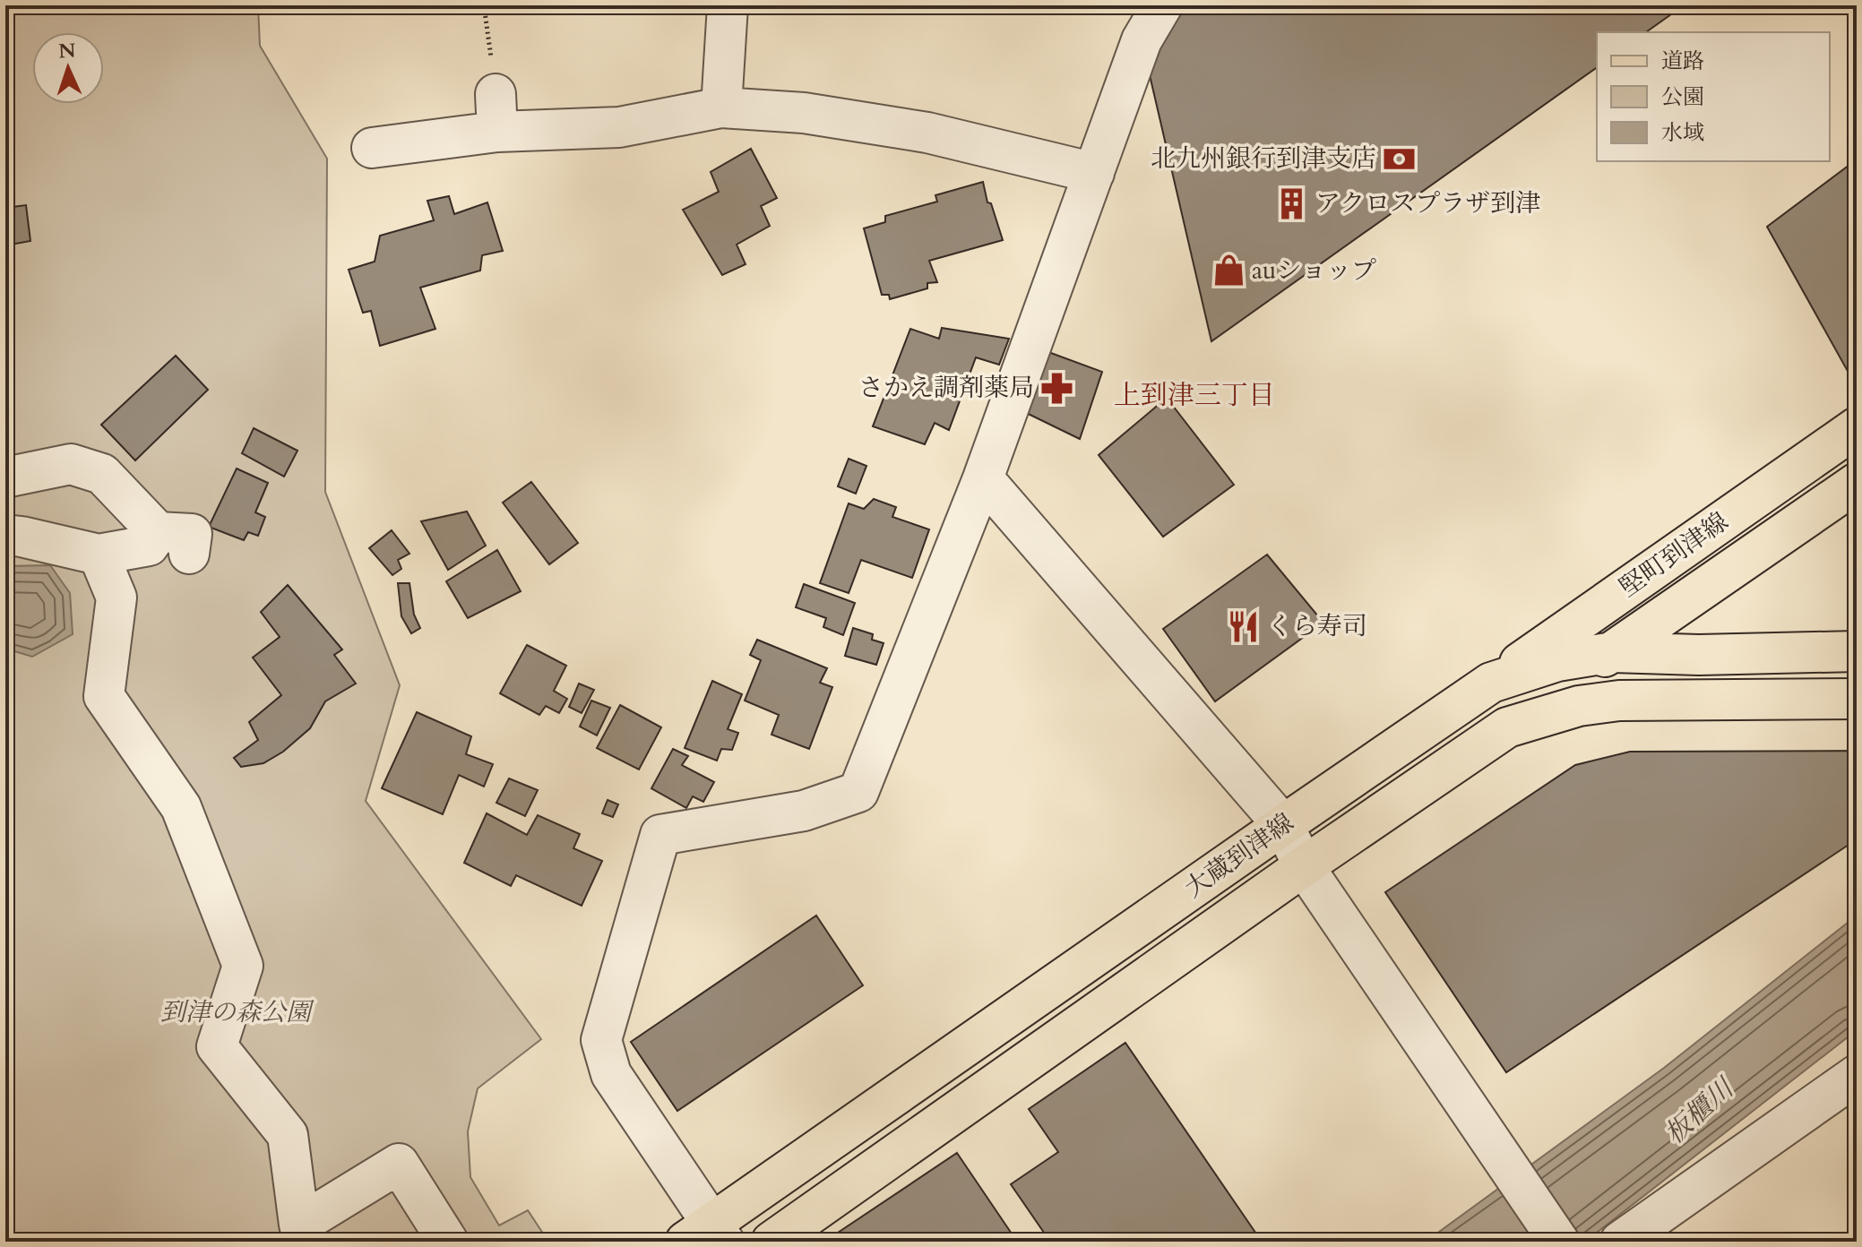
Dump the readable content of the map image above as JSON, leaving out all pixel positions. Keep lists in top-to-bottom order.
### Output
{
  "streets": {
    "main road": ["堅町到津線", "大蔵到津線"]
  },
  "crossings": [
    ["堅町到津線", "大蔵到津線"]
  ],
  "districts": ["上到津三丁目"],
  "water": ["板櫃川"],
  "parks": ["到津の森公園"],
  "places": {
    "bank": ["北九州銀行到津支店"],
    "building": ["アクロスプラザ到津"],
    "shop": ["auショップ"],
    "pharmacy": ["さかえ調剤薬局"],
    "restaurant": ["くら寿司"]
  },
  "legend": ["道路", "公園", "水域"],
  "north": "top"
}
